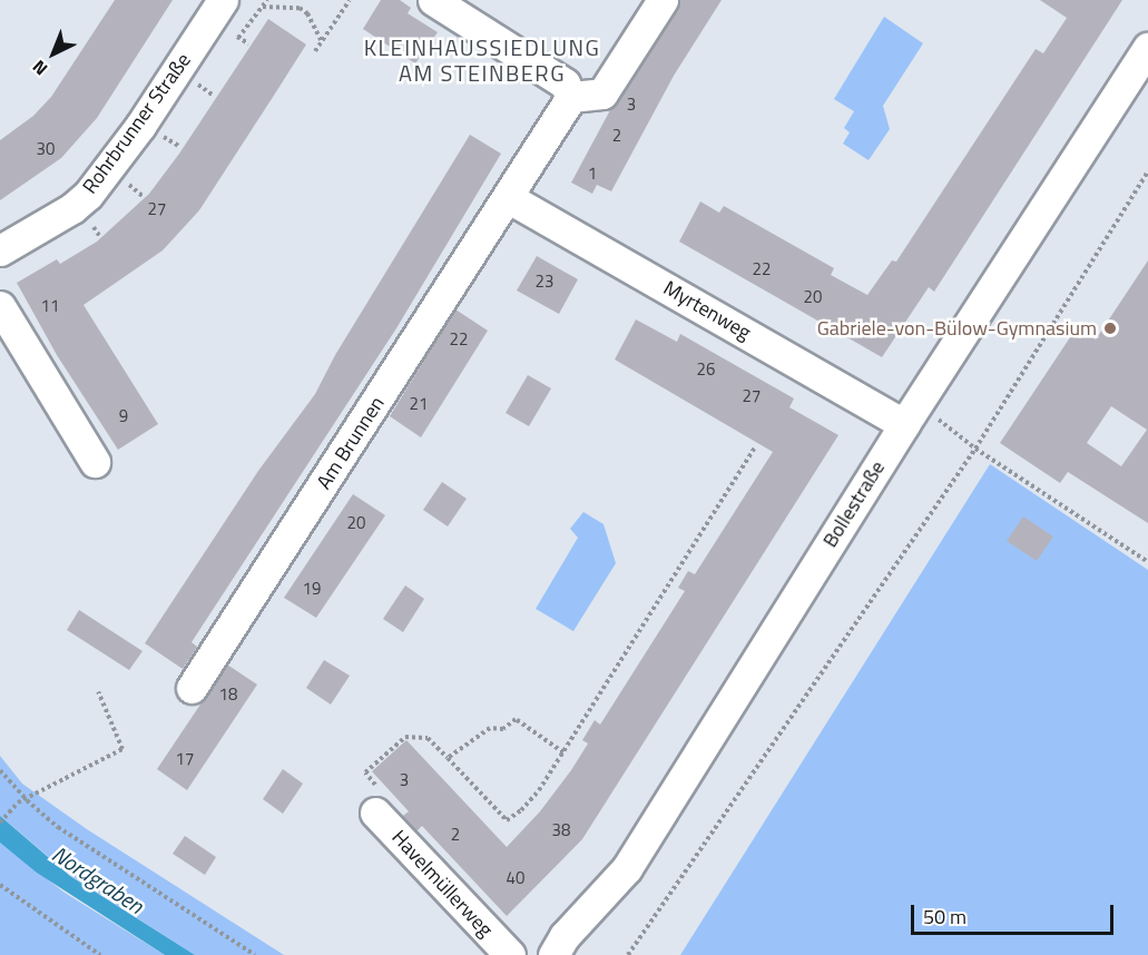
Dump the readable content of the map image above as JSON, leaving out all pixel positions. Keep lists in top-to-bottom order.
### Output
{
  "streets": {
    "street": [
      "Rohrbrunner Straße",
      "Myrtenweg",
      "Am Brunnen",
      "Bollestraße",
      "Havelmüllerweg"
    ]
  },
  "crossings": [
    ["Myrtenweg", "Am Brunnen"],
    ["Myrtenweg", "Bollestraße"]
  ],
  "districts": ["KLEINHAUSSIEDLUNG AM STEINBERG"],
  "water": ["Nordgraben"],
  "places": ["Gabriele-von-Bülow-Gymnasium"],
  "house_numbers": [
    "3",
    "2",
    "30",
    "1",
    "27",
    "22",
    "23",
    "20",
    "11",
    "22",
    "26",
    "27",
    "21",
    "9",
    "20",
    "19",
    "18",
    "17",
    "3",
    "38",
    "2",
    "40"
  ],
  "scale_bar": "50 m",
  "north": "bottom left"
}
